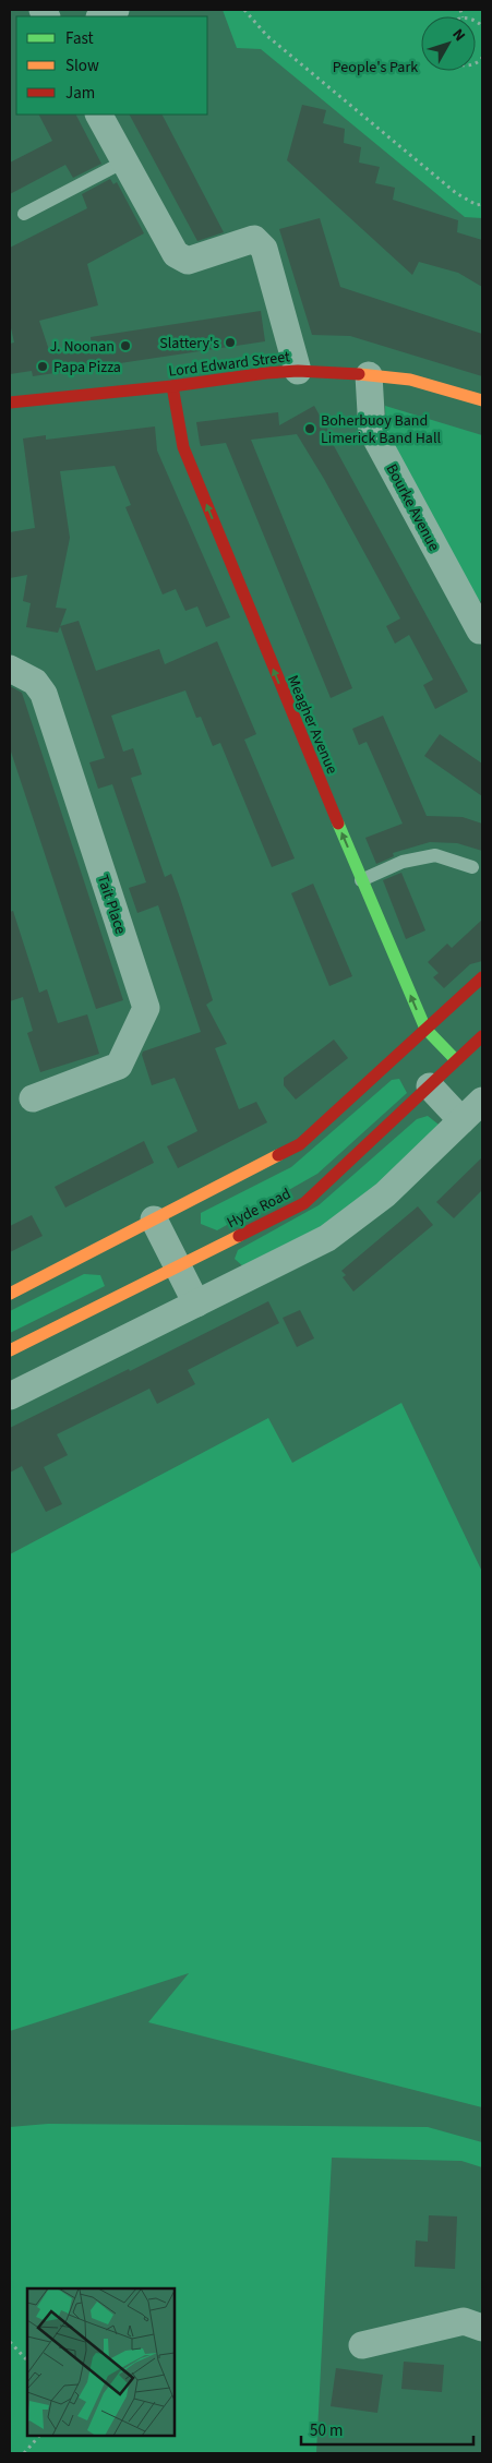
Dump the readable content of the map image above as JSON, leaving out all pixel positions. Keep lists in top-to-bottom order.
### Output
{
  "streets": {
    "street": [
      "Lord Edward Street",
      "Bourke Avenue",
      "Meagher Avenue",
      "Tait Place",
      "Hyde Road"
    ]
  },
  "crossings": [
    ["Lord Edward Street", "Bourke Avenue"],
    ["Lord Edward Street", "Meagher Avenue"],
    ["Meagher Avenue", "Hyde Road"]
  ],
  "one_way": ["Meagher Avenue"],
  "parks": ["People's Park"],
  "places": [
    "Slattery's",
    "J. Noonan",
    "Papa Pizza",
    "Boherbuoy Band Limerick Band Hall"
  ],
  "legend": ["Fast", "Slow", "Jam"],
  "scale_bar": "50 m",
  "north": "top right"
}
